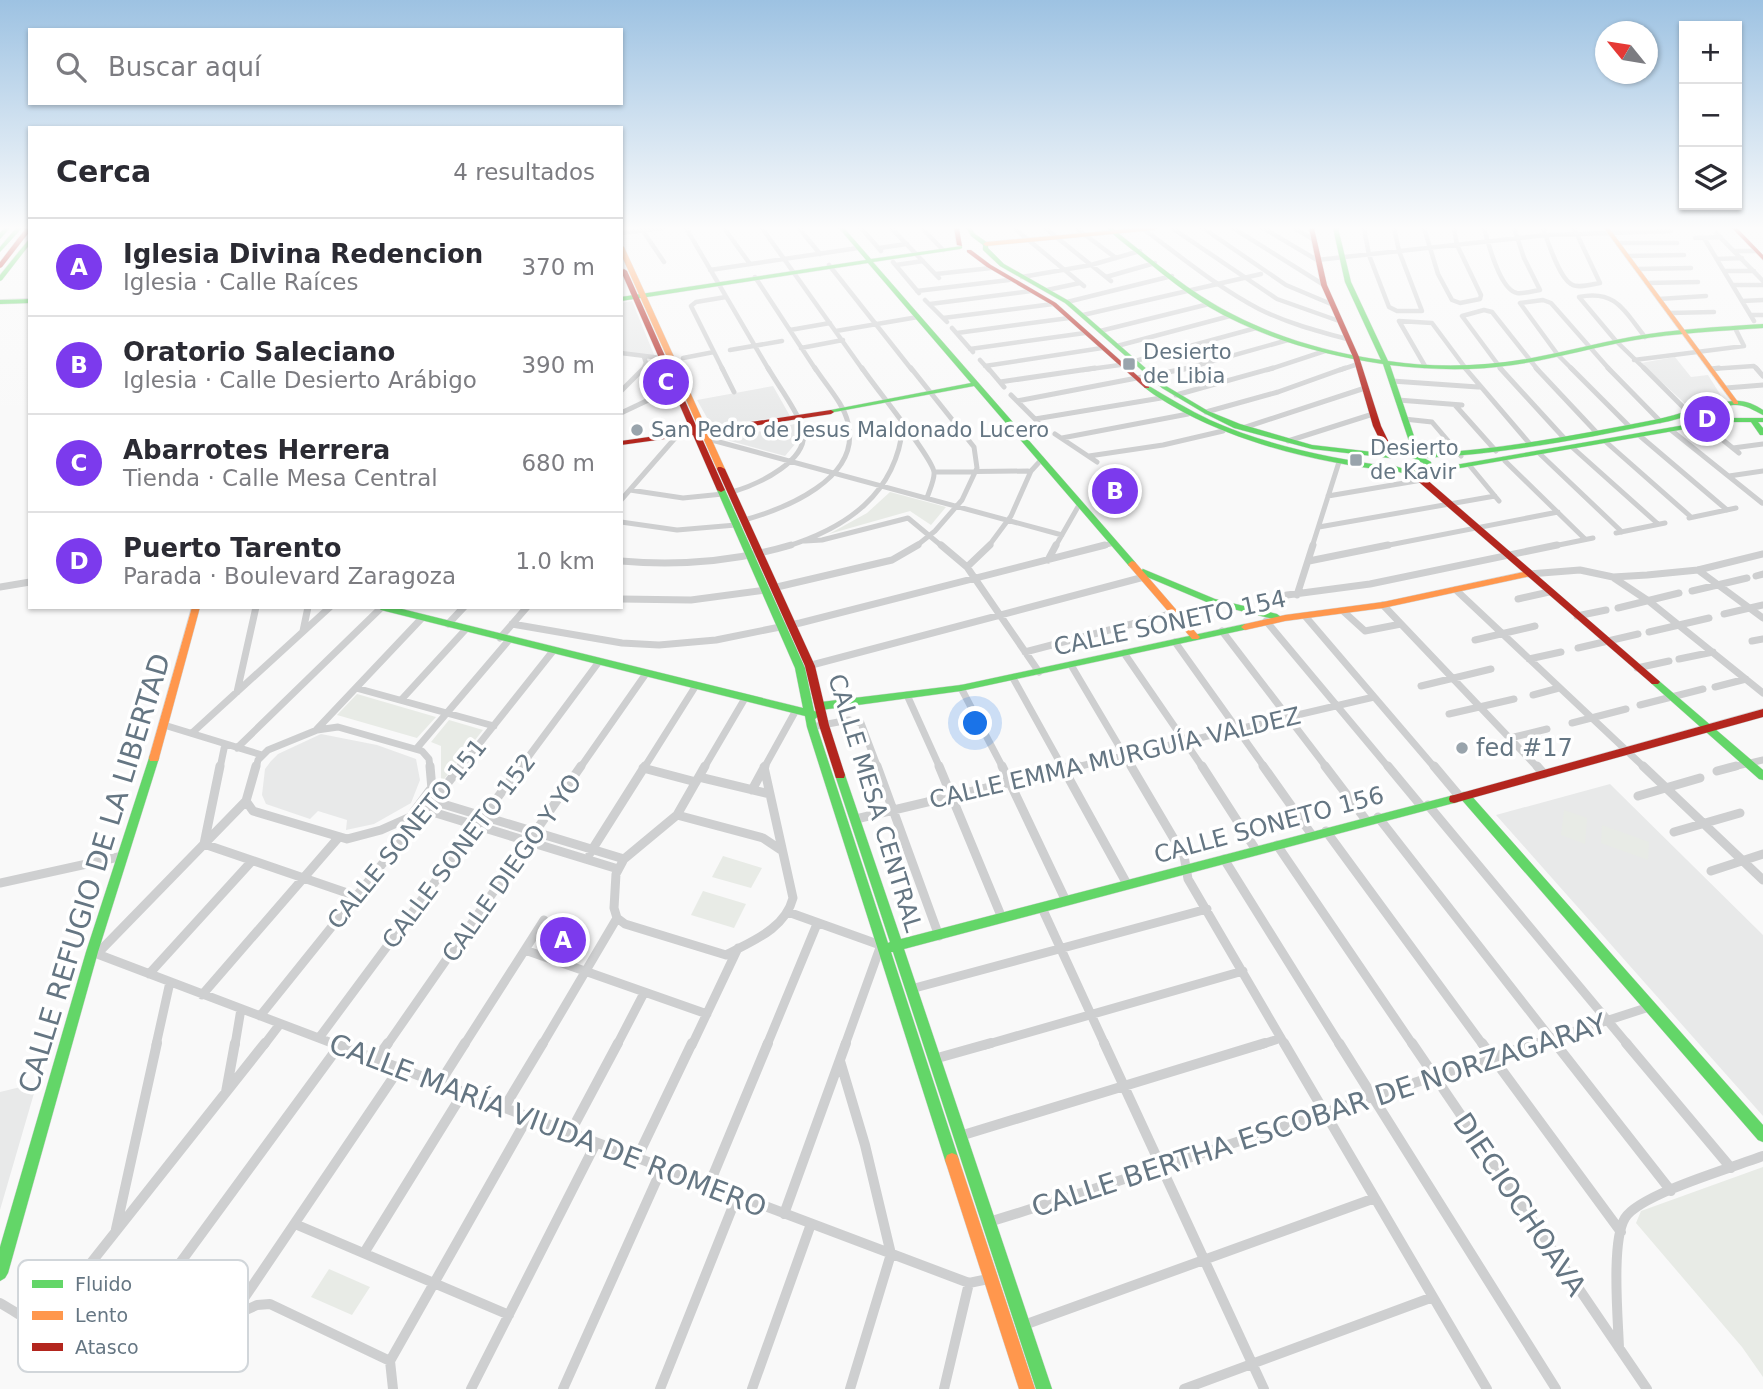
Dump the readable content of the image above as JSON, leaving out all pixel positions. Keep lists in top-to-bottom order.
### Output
{
  "streets": {
    "main road": [
      "CALLE SONETO 154",
      "CALLE MESA CENTRAL",
      "CALLE SONETO 156",
      "CALLE REFUGIO DE LA LIBERTAD"
    ],
    "street": [
      "CALLE EMMA MURGUÍA VALDEZ",
      "CALLE SONETO 151",
      "CALLE SONETO 152",
      "CALLE DIEGO Y YO",
      "CALLE BERTHA ESCOBAR DE NORZAGARAY",
      "CALLE MARÍA VIUDA DE ROMERO",
      "DIECIOCHOAVA"
    ]
  },
  "crossings": [
    ["CALLE SONETO 154", "CALLE MESA CENTRAL"],
    ["CALLE SONETO 154", "CALLE SONETO 151"],
    ["CALLE SONETO 154", "CALLE SONETO 152"],
    ["CALLE SONETO 154", "CALLE DIEGO Y YO"],
    ["CALLE EMMA MURGUÍA VALDEZ", "CALLE MESA CENTRAL"],
    ["CALLE MESA CENTRAL", "CALLE SONETO 156"],
    ["CALLE MESA CENTRAL", "CALLE BERTHA ESCOBAR DE NORZAGARAY"],
    ["CALLE SONETO 156", "DIECIOCHOAVA"],
    ["CALLE SONETO 151", "CALLE MARÍA VIUDA DE ROMERO"],
    ["CALLE SONETO 152", "CALLE MARÍA VIUDA DE ROMERO"],
    ["CALLE DIEGO Y YO", "CALLE MARÍA VIUDA DE ROMERO"],
    ["CALLE REFUGIO DE LA LIBERTAD", "CALLE MARÍA VIUDA DE ROMERO"],
    ["CALLE BERTHA ESCOBAR DE NORZAGARAY", "DIECIOCHOAVA"]
  ],
  "places": {
    "transit": ["Desierto de Libia", "Desierto de Kavir"],
    "other": ["San Pedro de Jesus Maldonado Lucero", "fed #17"]
  },
  "legend": ["Fluido", "Lento", "Atasco"],
  "north": "top left",
  "page": {
    "map_buttons": ["+", "−"],
    "search": "Buscar aquí",
    "heading": ["Cerca", "4 resultados"],
    "list": [
      {
        "mark": "A",
        "name": "Iglesia Divina Redencion",
        "note": "Iglesia · Calle Raíces",
        "value": "370 m"
      },
      {
        "mark": "B",
        "name": "Oratorio Saleciano",
        "note": "Iglesia · Calle Desierto Arábigo",
        "value": "390 m"
      },
      {
        "mark": "C",
        "name": "Abarrotes Herrera",
        "note": "Tienda · Calle Mesa Central",
        "value": "680 m"
      },
      {
        "mark": "D",
        "name": "Puerto Tarento",
        "note": "Parada · Boulevard Zaragoza",
        "value": "1.0 km"
      }
    ],
    "pins": [
      "C",
      "D",
      "B",
      "A"
    ]
  }
}
